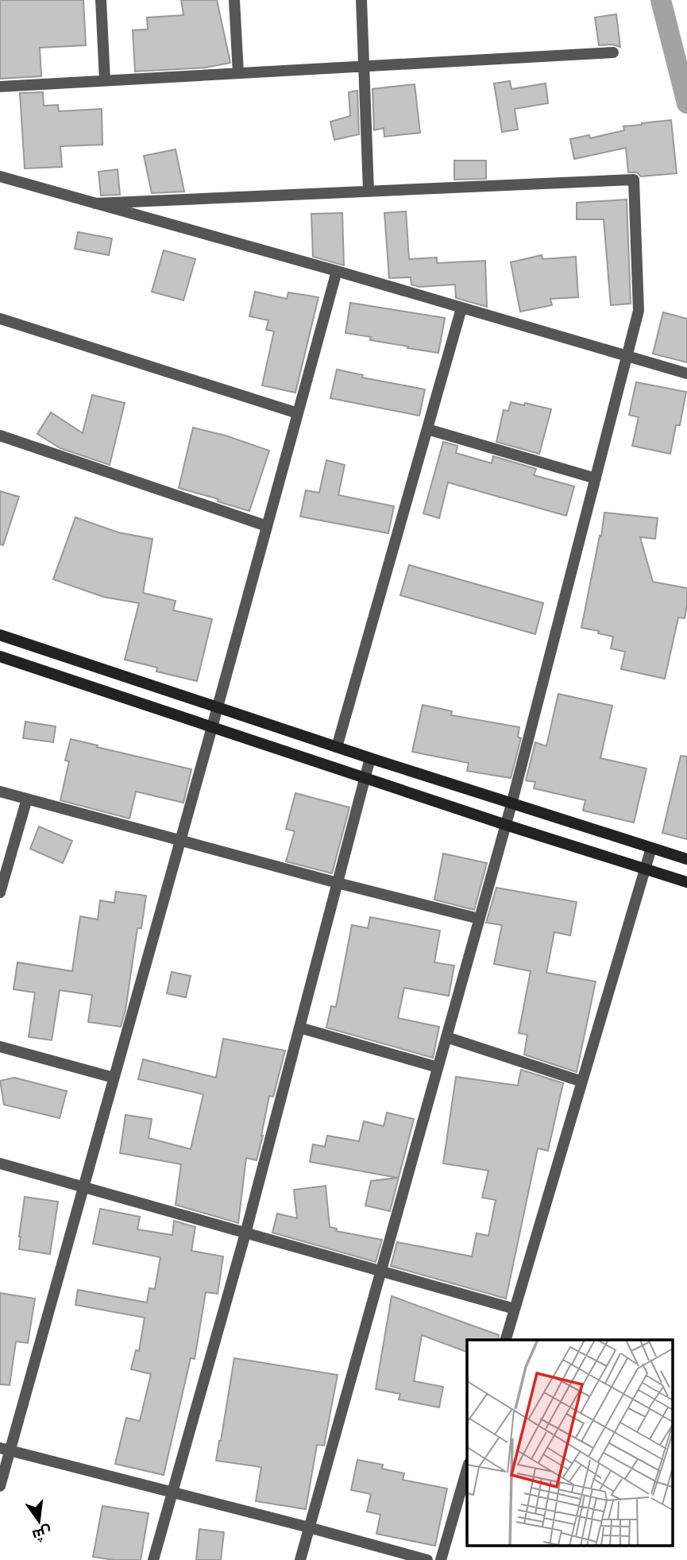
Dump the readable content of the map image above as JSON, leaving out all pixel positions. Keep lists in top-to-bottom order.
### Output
{
  "north": "bottom"
}
